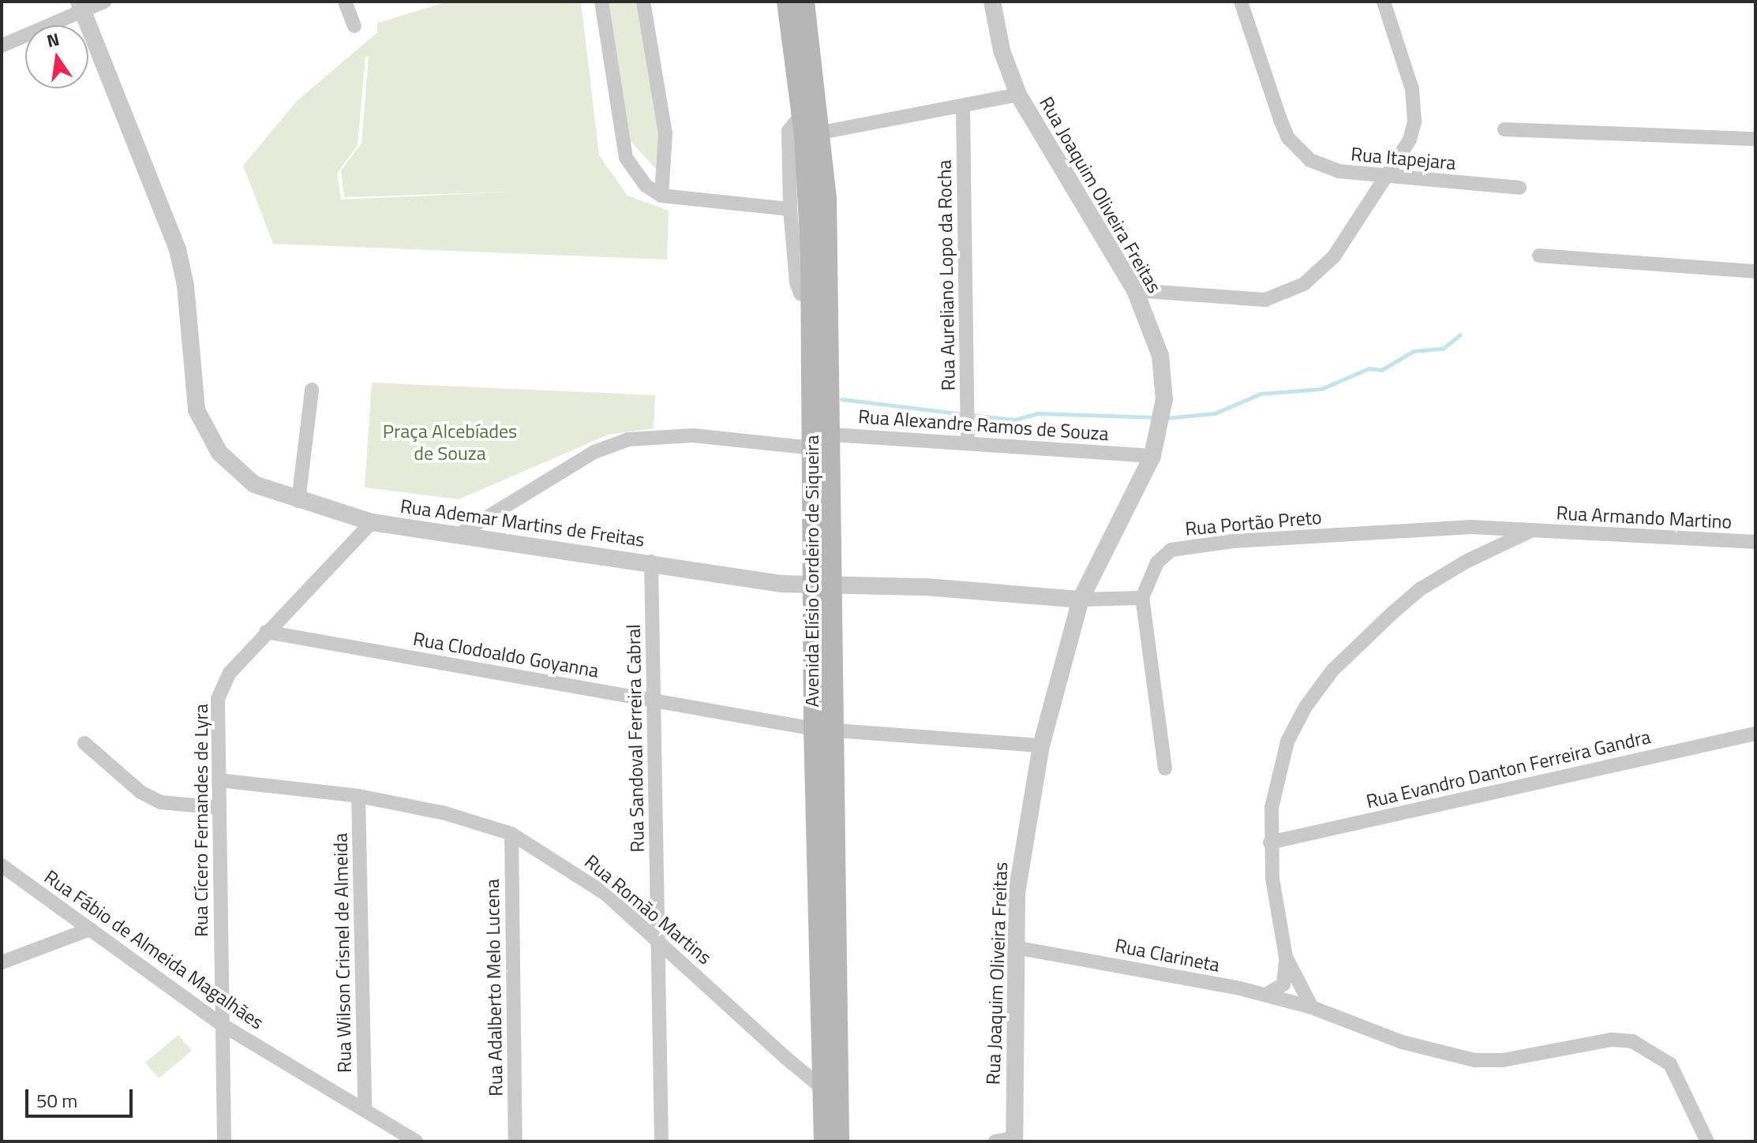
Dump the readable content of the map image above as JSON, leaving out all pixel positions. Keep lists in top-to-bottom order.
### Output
{
  "streets": {
    "main road": ["Avenida Elísio Cordeiro de Siqueira"],
    "street": [
      "Rua Itapejara",
      "Rua Joaquim Oliveira Freitas",
      "Rua Aureliano Lopo da Rocha",
      "Rua Alexandre Ramos de Souza",
      "Rua Armando Martino",
      "Rua Ademar Martins de Freitas",
      "Rua Portão Preto",
      "Rua Clodoaldo Goyanna",
      "Rua Sandoval Ferreira Cabral",
      "Rua Evandro Danton Ferreira Gandra",
      "Rua Cícero Fernandes de Lyra",
      "Rua Romão Martins",
      "Rua Fábio de Almeida Magalhães",
      "Rua Wilson Crisnel de Almeida",
      "Rua Clarineta",
      "Rua Adalberto Melo Lucena"
    ]
  },
  "crossings": [
    ["Rua Joaquim Oliveira Freitas", "Rua Alexandre Ramos de Souza"],
    ["Rua Joaquim Oliveira Freitas", "Rua Ademar Martins de Freitas"],
    ["Rua Joaquim Oliveira Freitas", "Rua Clodoaldo Goyanna"],
    ["Rua Joaquim Oliveira Freitas", "Rua Clarineta"],
    ["Rua Aureliano Lopo da Rocha", "Rua Alexandre Ramos de Souza"],
    ["Rua Alexandre Ramos de Souza", "Rua Ademar Martins de Freitas"],
    ["Rua Alexandre Ramos de Souza", "Avenida Elísio Cordeiro de Siqueira"],
    ["Rua Armando Martino", "Rua Portão Preto"],
    ["Rua Ademar Martins de Freitas", "Avenida Elísio Cordeiro de Siqueira"],
    ["Rua Ademar Martins de Freitas", "Rua Sandoval Ferreira Cabral"],
    ["Rua Ademar Martins de Freitas", "Rua Cícero Fernandes de Lyra"],
    ["Avenida Elísio Cordeiro de Siqueira", "Rua Clodoaldo Goyanna"],
    ["Avenida Elísio Cordeiro de Siqueira", "Rua Romão Martins"],
    ["Rua Clodoaldo Goyanna", "Rua Sandoval Ferreira Cabral"],
    ["Rua Clodoaldo Goyanna", "Rua Cícero Fernandes de Lyra"],
    ["Rua Sandoval Ferreira Cabral", "Rua Romão Martins"],
    ["Rua Cícero Fernandes de Lyra", "Rua Romão Martins"],
    ["Rua Cícero Fernandes de Lyra", "Rua Fábio de Almeida Magalhães"],
    ["Rua Romão Martins", "Rua Wilson Crisnel de Almeida"],
    ["Rua Romão Martins", "Rua Adalberto Melo Lucena"],
    ["Rua Fábio de Almeida Magalhães", "Rua Wilson Crisnel de Almeida"]
  ],
  "parks": ["Praça Alcebíades de Souza"],
  "scale_bar": "50 m",
  "north": "top"
}
